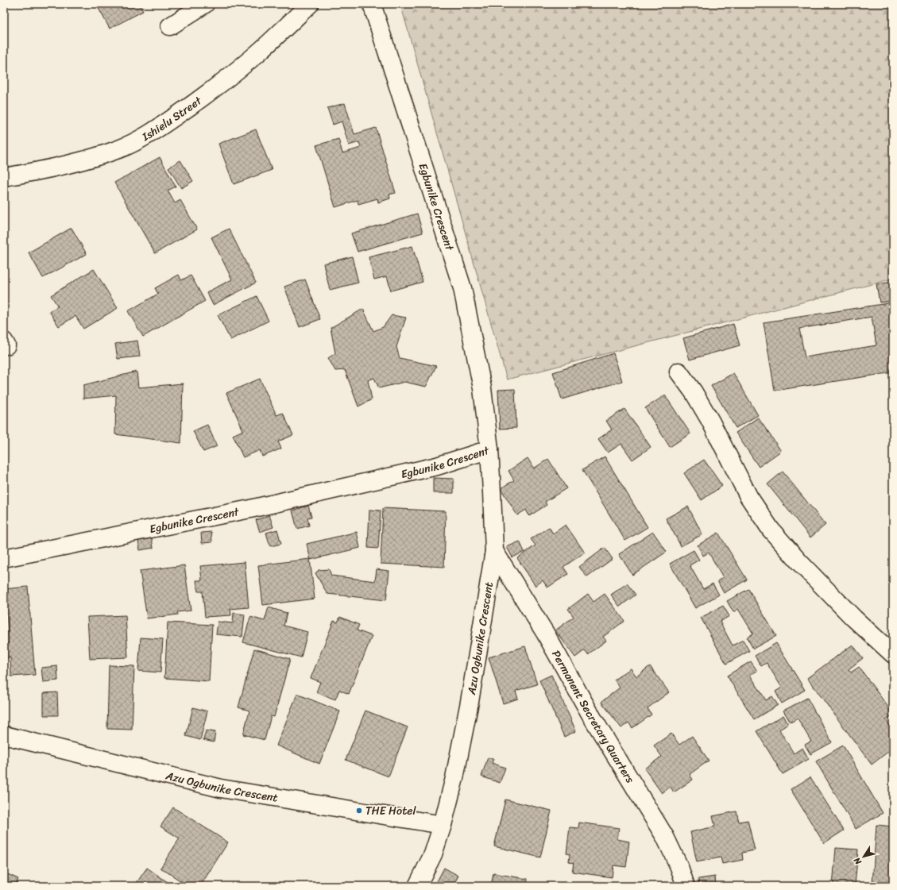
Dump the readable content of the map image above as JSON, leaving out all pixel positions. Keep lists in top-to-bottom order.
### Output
{
  "streets": {
    "street": [
      "Ishielu Street",
      "Egbunike Crescent",
      "Azu Ogbunike Crescent",
      "Permanent Secretary Quarters"
    ]
  },
  "crossings": [
    ["Egbunike Crescent", "Azu Ogbunike Crescent"],
    ["Azu Ogbunike Crescent", "Permanent Secretary Quarters"]
  ],
  "places": ["THE Hotel"],
  "north": "bottom left"
}
